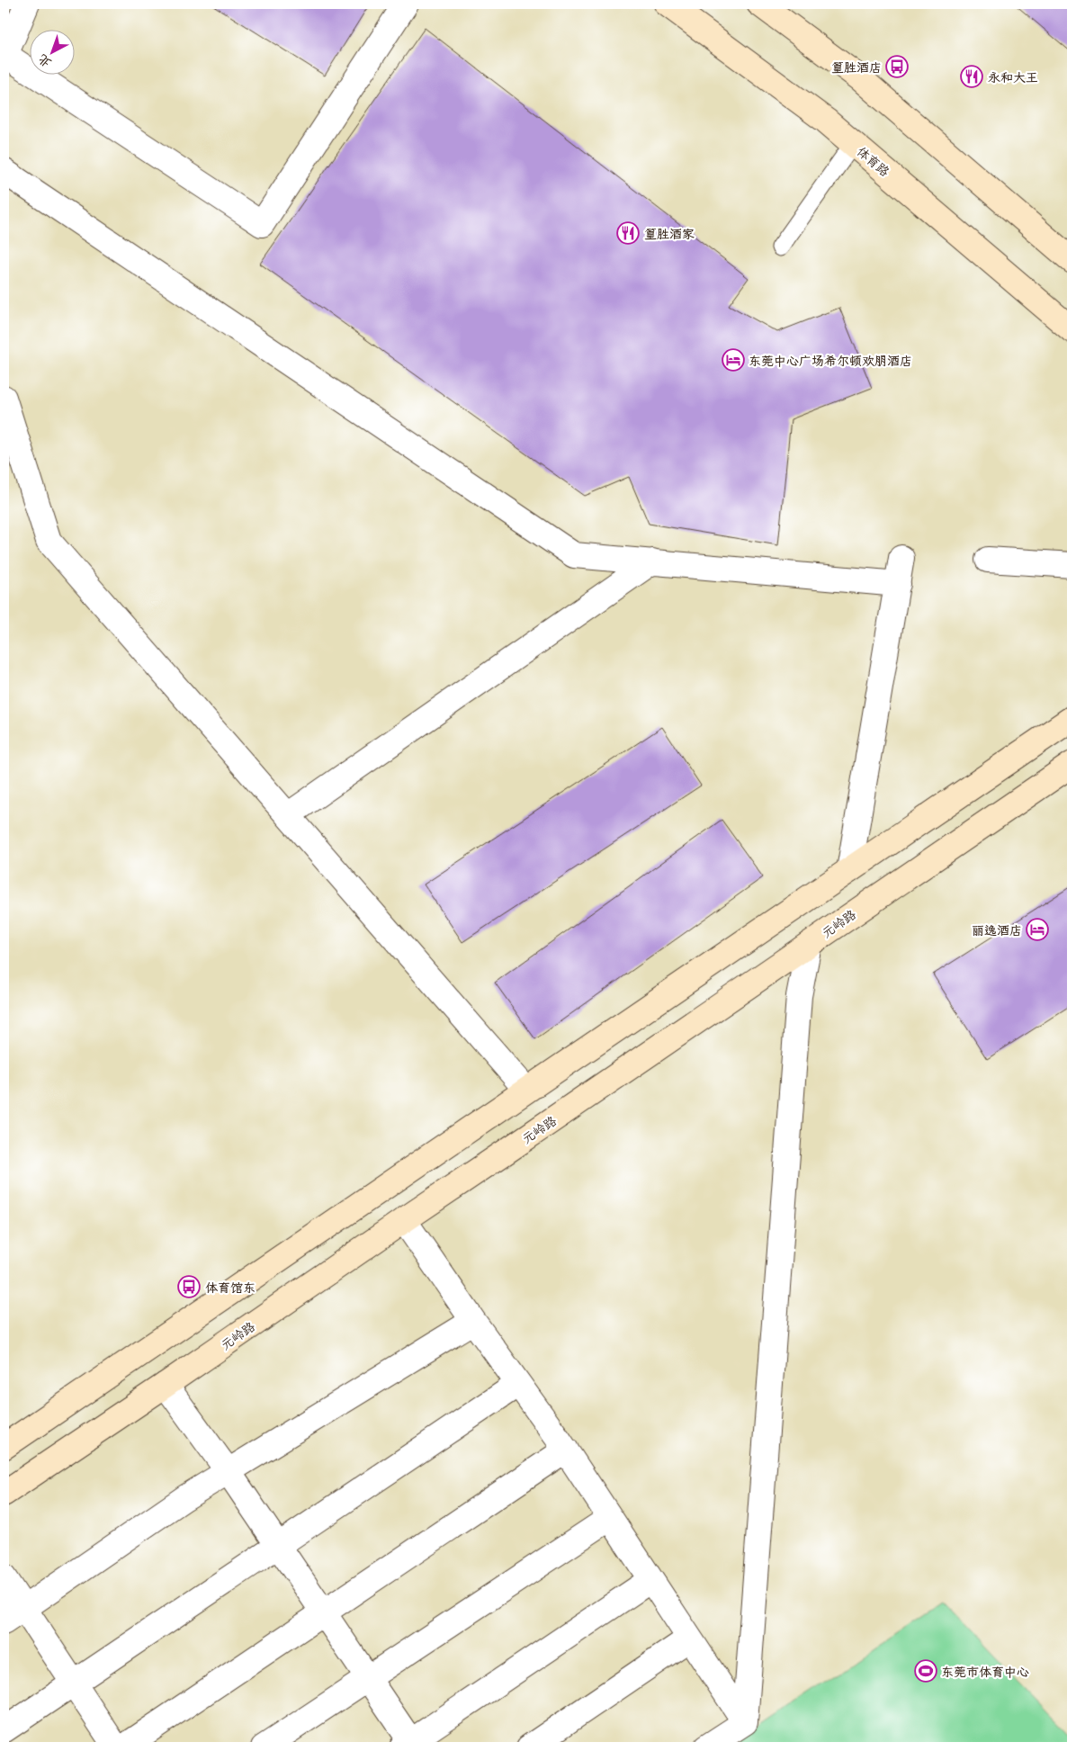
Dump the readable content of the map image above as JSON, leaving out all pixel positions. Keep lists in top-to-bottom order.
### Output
{
  "streets": {
    "street": ["体育路", "元岭路"]
  },
  "places": {
    "bus stop": ["篁胜酒店", "体育馆东"],
    "restaurant": ["永和大王", "篁胜酒家"],
    "hotel": ["东莞中心广场希尔顿欢朋酒店", "丽逸酒店"],
    "sports": ["东莞市体育中心"]
  },
  "north": "bottom left"
}
